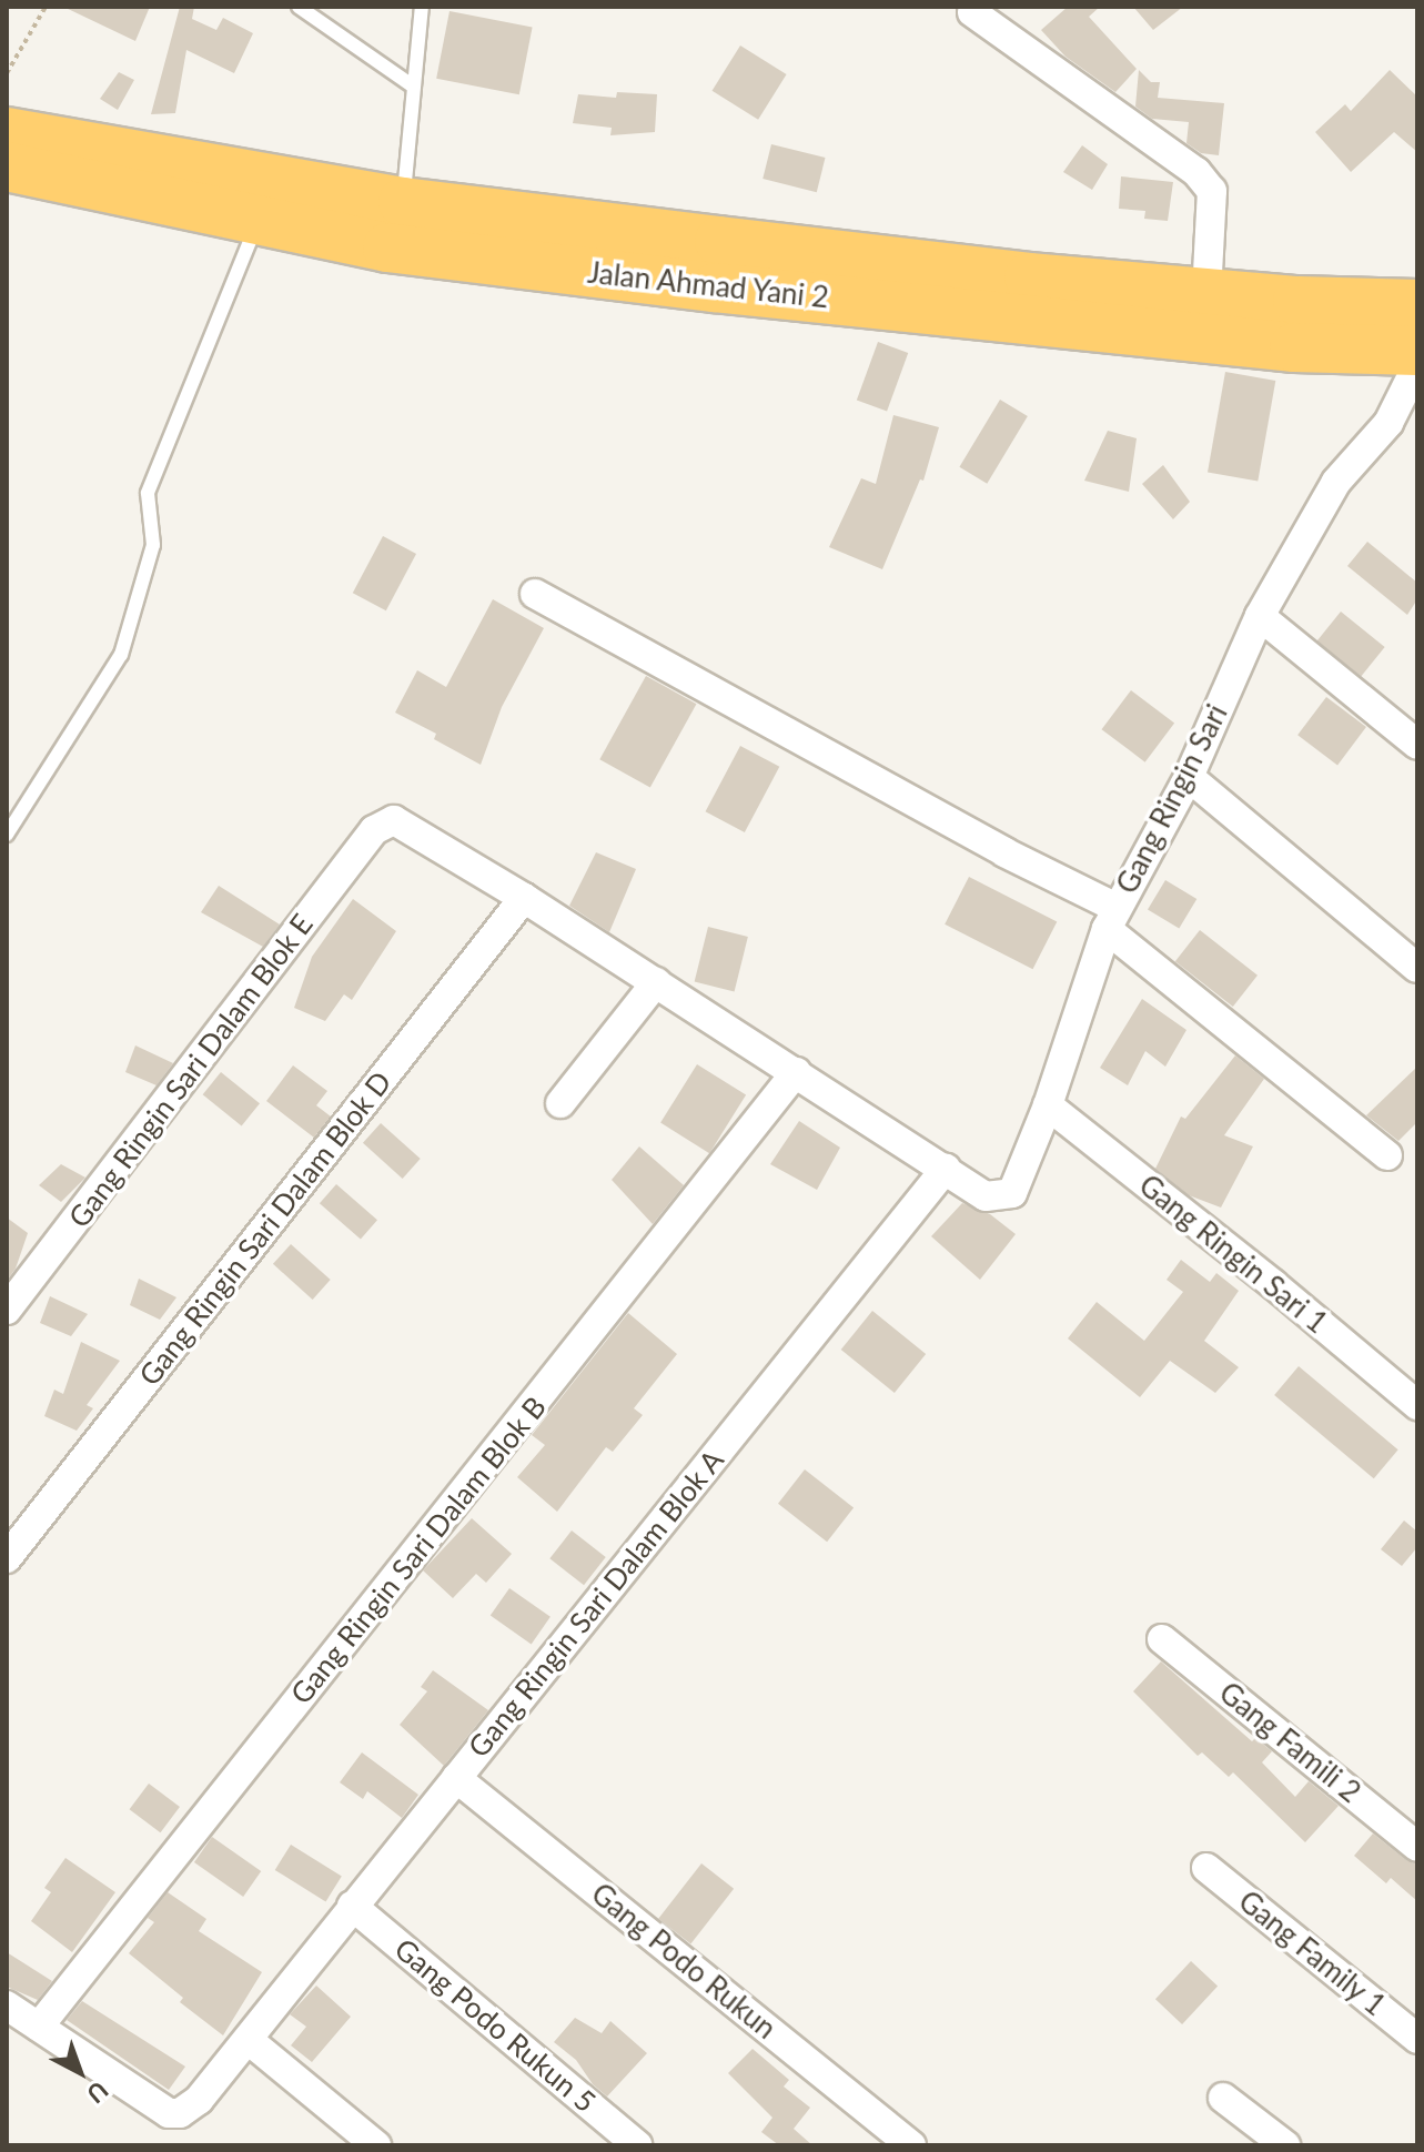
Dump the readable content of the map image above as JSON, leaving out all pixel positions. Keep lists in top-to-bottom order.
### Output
{
  "streets": {
    "highway": ["Jalan Ahmad Yani 2"],
    "street": [
      "Gang Ringin Sari",
      "Gang Ringin Sari Dalam Blok E",
      "Gang Ringin Sari Dalam Blok D",
      "Gang Ringin Sari 1",
      "Gang Ringin Sari Dalam Blok B",
      "Gang Ringin Sari Dalam Blok A",
      "Gang Famili 2",
      "Gang Family 1",
      "Gang Podo Rukun",
      "Gang Podo Rukun 5"
    ]
  },
  "crossings": [
    ["Gang Ringin Sari", "Gang Ringin Sari 1"],
    ["Gang Ringin Sari", "Gang Ringin Sari Dalam Blok A"],
    ["Gang Ringin Sari Dalam Blok E", "Gang Ringin Sari Dalam Blok D"],
    ["Gang Ringin Sari Dalam Blok B", "Gang Ringin Sari Dalam Blok A"],
    ["Gang Ringin Sari Dalam Blok A", "Gang Podo Rukun"],
    ["Gang Ringin Sari Dalam Blok A", "Gang Podo Rukun 5"]
  ],
  "north": "bottom right"
}
